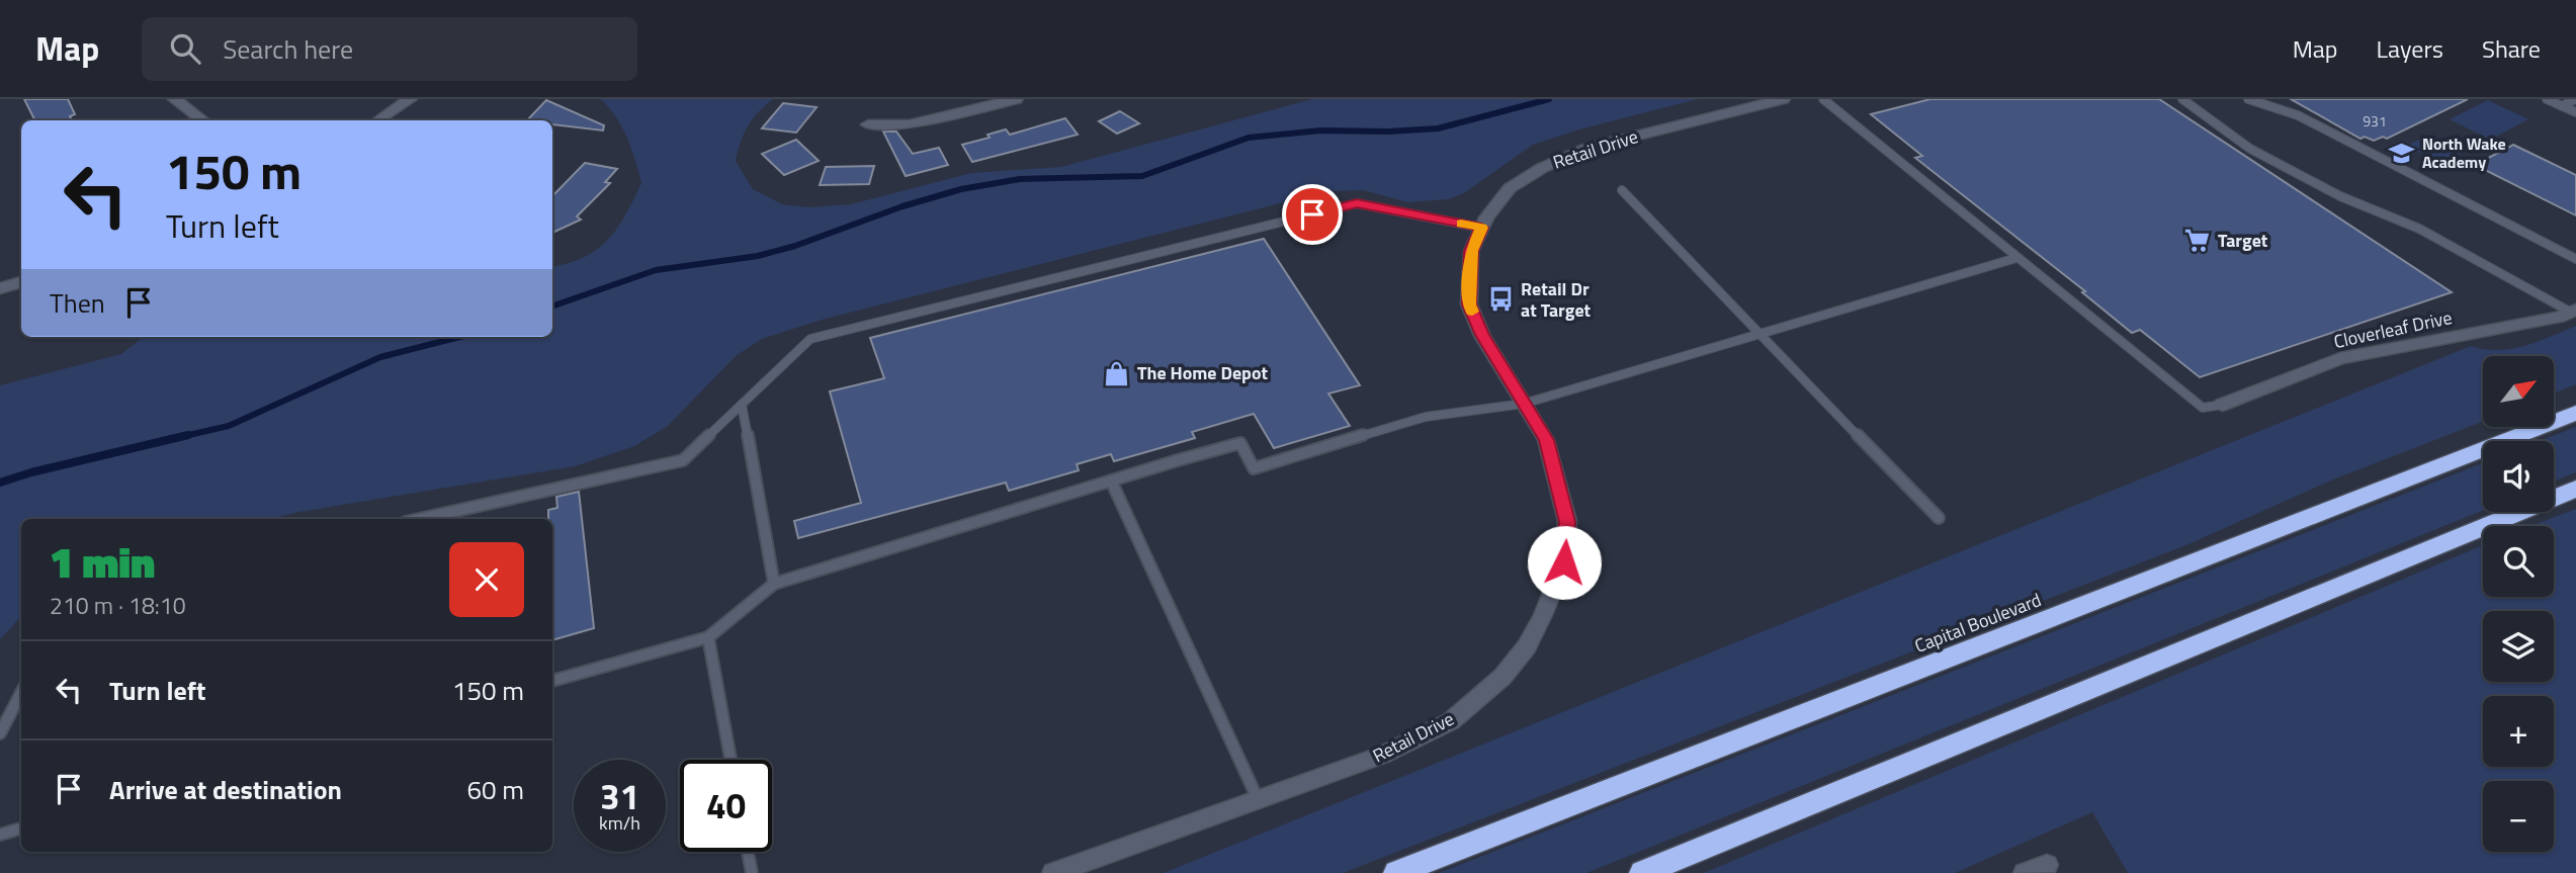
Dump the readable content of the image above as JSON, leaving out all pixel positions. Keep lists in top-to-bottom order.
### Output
{
  "streets": {
    "highway": ["Capital Boulevard"],
    "street": ["Retail Drive", "Cloverleaf Drive"]
  },
  "places": {
    "school or university": ["North Wake Academy"],
    "supermarket": ["Target"],
    "bus stop": ["Retail Dr at Target"],
    "shop": ["The Home Depot"]
  },
  "house_numbers": ["931"],
  "north": "top right",
  "page": {
    "header": "Map",
    "search": "Search here",
    "nav": ["Map", "Layers", "Share"],
    "turn": ["150 m", "Turn left"],
    "then": "Then",
    "map_buttons": ["+", "−"],
    "heading": ["1 min", "210 m · 18:10"],
    "list": [
      {
        "name": "Turn left",
        "value": "150 m"
      },
      {
        "name": "Arrive at destination",
        "value": "60 m"
      }
    ],
    "speed": "31 km/h",
    "limit": "40"
  }
}
